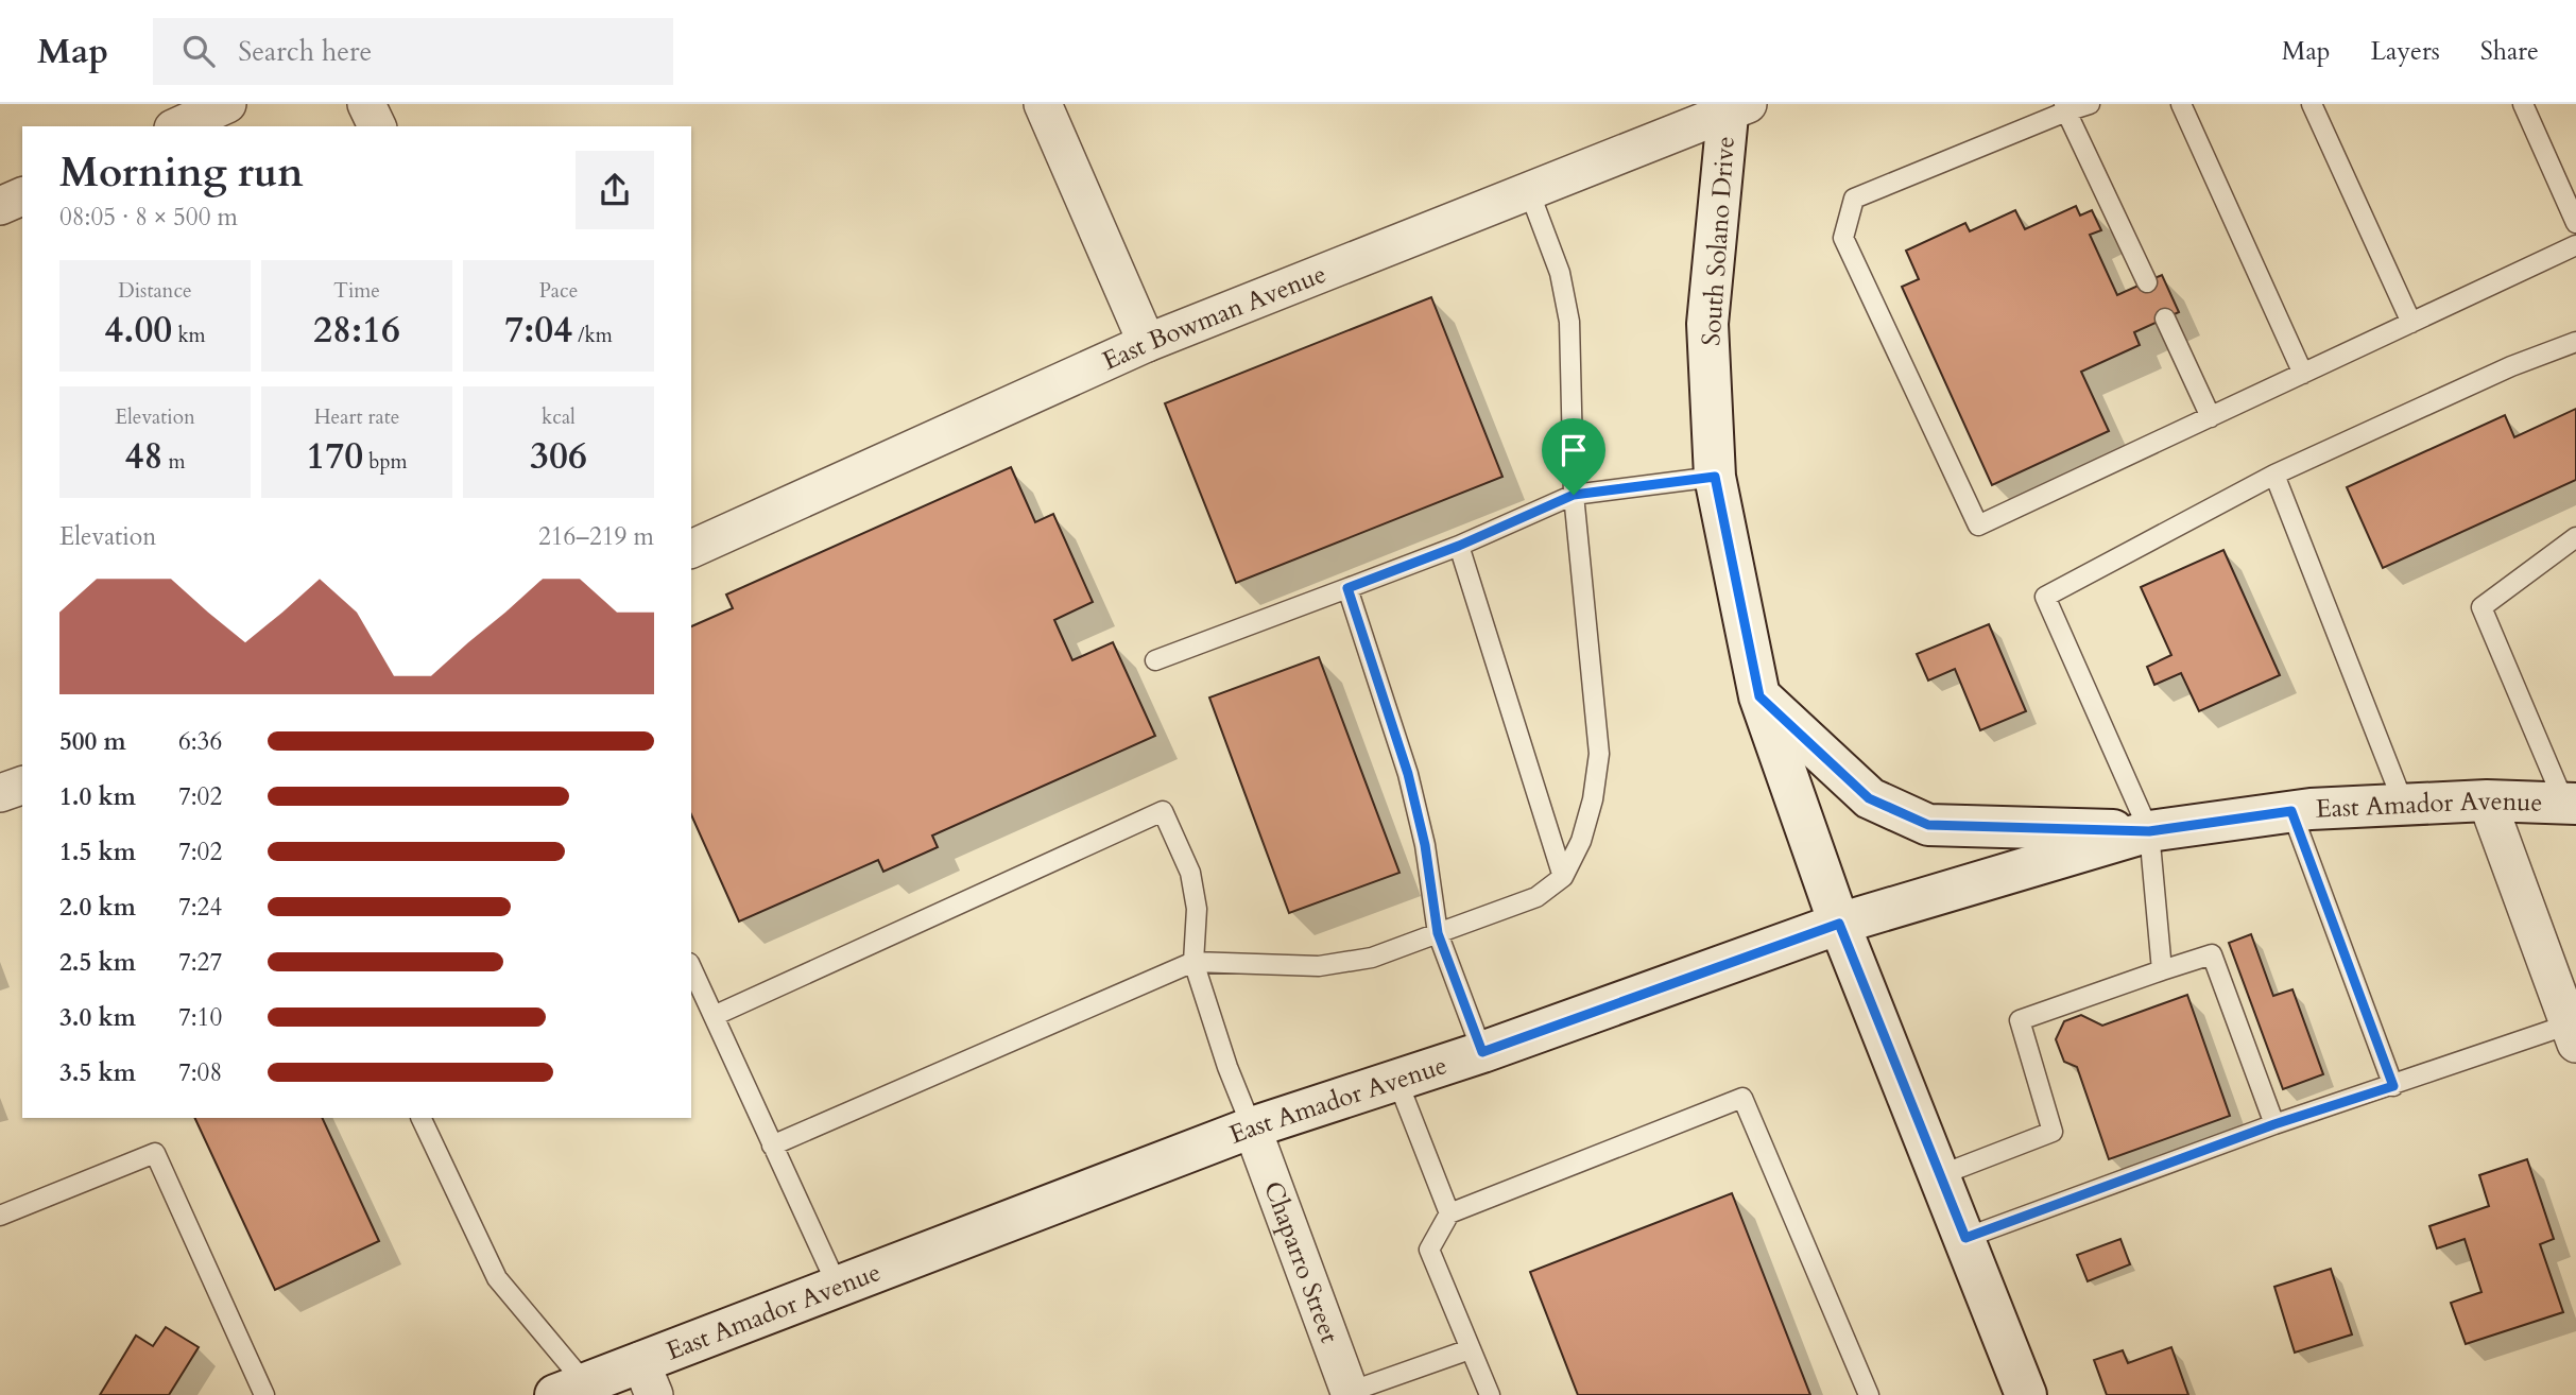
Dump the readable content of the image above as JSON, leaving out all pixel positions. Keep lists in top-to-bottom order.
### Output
{
  "streets": {
    "main road": ["South Solano Drive", "East Amador Avenue"],
    "street": ["East Bowman Avenue", "Chaparro Street"]
  },
  "crossings": [
    ["South Solano Drive", "East Bowman Avenue"],
    ["South Solano Drive", "East Amador Avenue"],
    ["East Amador Avenue", "Chaparro Street"]
  ],
  "page": {
    "header": "Map",
    "search": "Search here",
    "nav": ["Map", "Layers", "Share"],
    "heading": ["Morning run", "08:05 · 8 × 500 m"],
    "stats": [
      ["Distance", "4.00 km"],
      ["Time", "28:16"],
      ["Pace", "7:04 /km"],
      ["Elevation", "48 m"],
      ["Heart rate", "170 bpm"],
      ["kcal", "306"]
    ],
    "chart": ["Elevation", "216–219 m"],
    "list": [
      {
        "name": "500 m",
        "note": "6:36"
      },
      {
        "name": "1.0 km",
        "note": "7:02"
      },
      {
        "name": "1.5 km",
        "note": "7:02"
      },
      {
        "name": "2.0 km",
        "note": "7:24"
      },
      {
        "name": "2.5 km",
        "note": "7:27"
      },
      {
        "name": "3.0 km",
        "note": "7:10"
      },
      {
        "name": "3.5 km",
        "note": "7:08"
      }
    ]
  }
}
